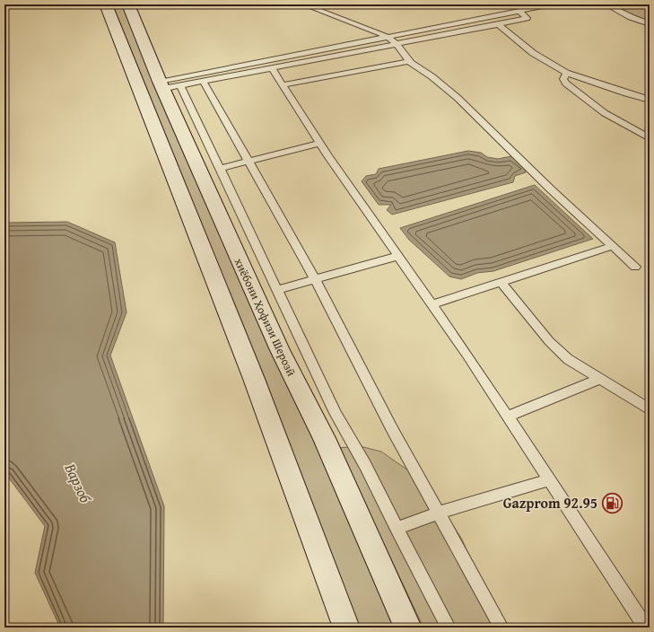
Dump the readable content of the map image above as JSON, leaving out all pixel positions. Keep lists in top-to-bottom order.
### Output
{
  "streets": {
    "main road": ["хиёбони Ҳофизи Шерозӣ"]
  },
  "water": ["Варзоб"],
  "places": {
    "fuel station": ["Gazprom 92.95"]
  }
}
